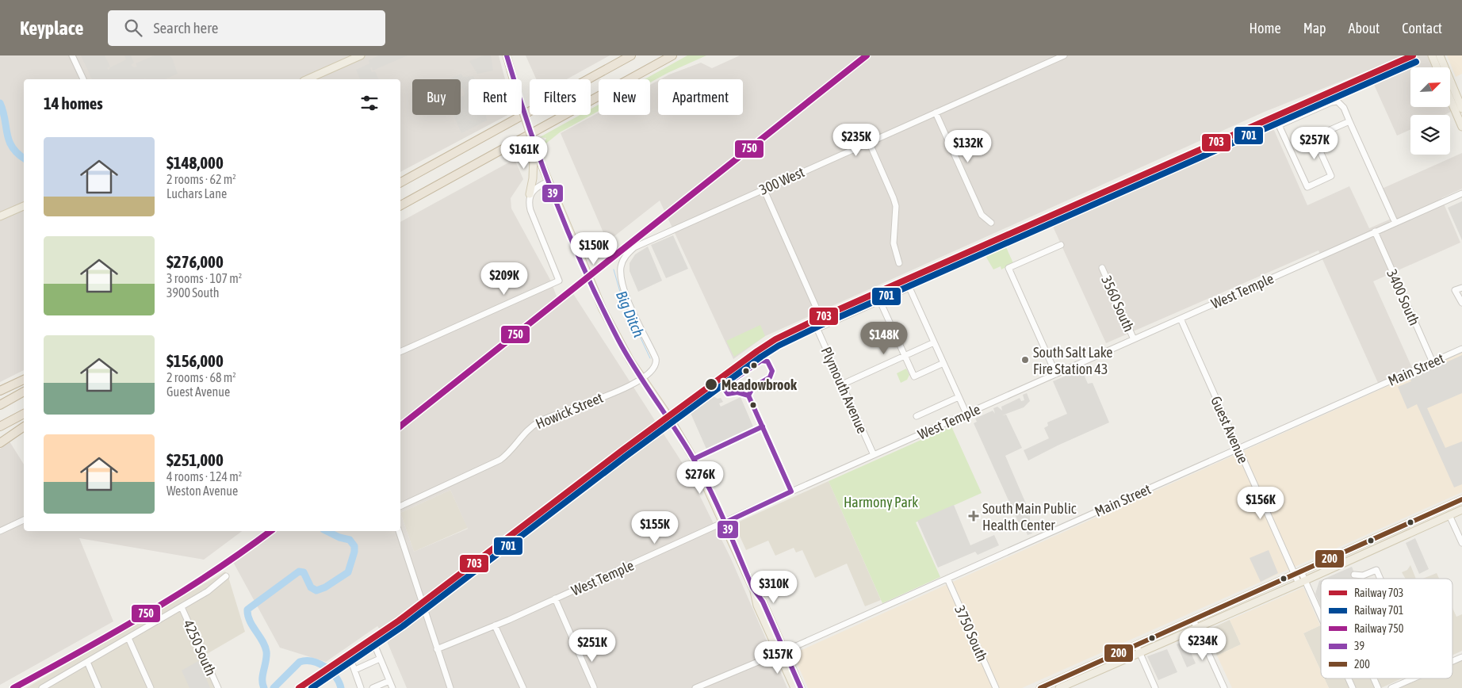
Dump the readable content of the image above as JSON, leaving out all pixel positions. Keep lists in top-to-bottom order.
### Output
{
  "streets": {
    "street": [
      "300 West",
      "West Temple",
      "3400 South",
      "3560 South",
      "Main Street",
      "Plymouth Avenue",
      "Howick Street",
      "Guest Avenue",
      "3750 South",
      "4250 South"
    ]
  },
  "crossings": [
    ["300 West", "Howick Street"],
    ["West Temple", "3400 South"],
    ["West Temple", "3560 South"],
    ["West Temple", "Plymouth Avenue"],
    ["West Temple", "Guest Avenue"],
    ["3400 South", "Main Street"],
    ["Main Street", "Guest Avenue"],
    ["Main Street", "3750 South"]
  ],
  "water": ["Big Ditch"],
  "parks": ["Harmony Park"],
  "places": {
    "other": ["South Salt Lake Fire Station 43", "Meadowbrook"],
    "health": ["South Main Public Health Center"]
  },
  "lines": [
    "rail line 703",
    "rail line 750",
    "transit line 39",
    "rail line 701",
    "transit line 200"
  ],
  "legend": [
    "Railway 703",
    "Railway 701",
    "Railway 750",
    "39",
    "200"
  ],
  "north": "top right",
  "page": {
    "header": "Keyplace",
    "search": "Search here",
    "nav": [
      "Home",
      "Map",
      "About",
      "Contact"
    ],
    "chip": [
      "Buy",
      "Rent",
      "Filters",
      "New",
      "Apartment"
    ],
    "heading": "14 homes",
    "price": [
      "$235K",
      "$257K",
      "$132K",
      "$161K",
      "$150K",
      "$209K",
      "$148K",
      "$276K",
      "$156K",
      "$155K",
      "$310K",
      "$234K",
      "$251K",
      "$157K"
    ],
    "list": [
      {
        "name": "$148,000",
        "note": "2 rooms · 62 m² · Luchars Lane"
      },
      {
        "name": "$276,000",
        "note": "3 rooms · 107 m² · 3900 South"
      },
      {
        "name": "$156,000",
        "note": "2 rooms · 68 m² · Guest Avenue"
      },
      {
        "name": "$251,000",
        "note": "4 rooms · 124 m² · Weston Avenue"
      }
    ]
  }
}
